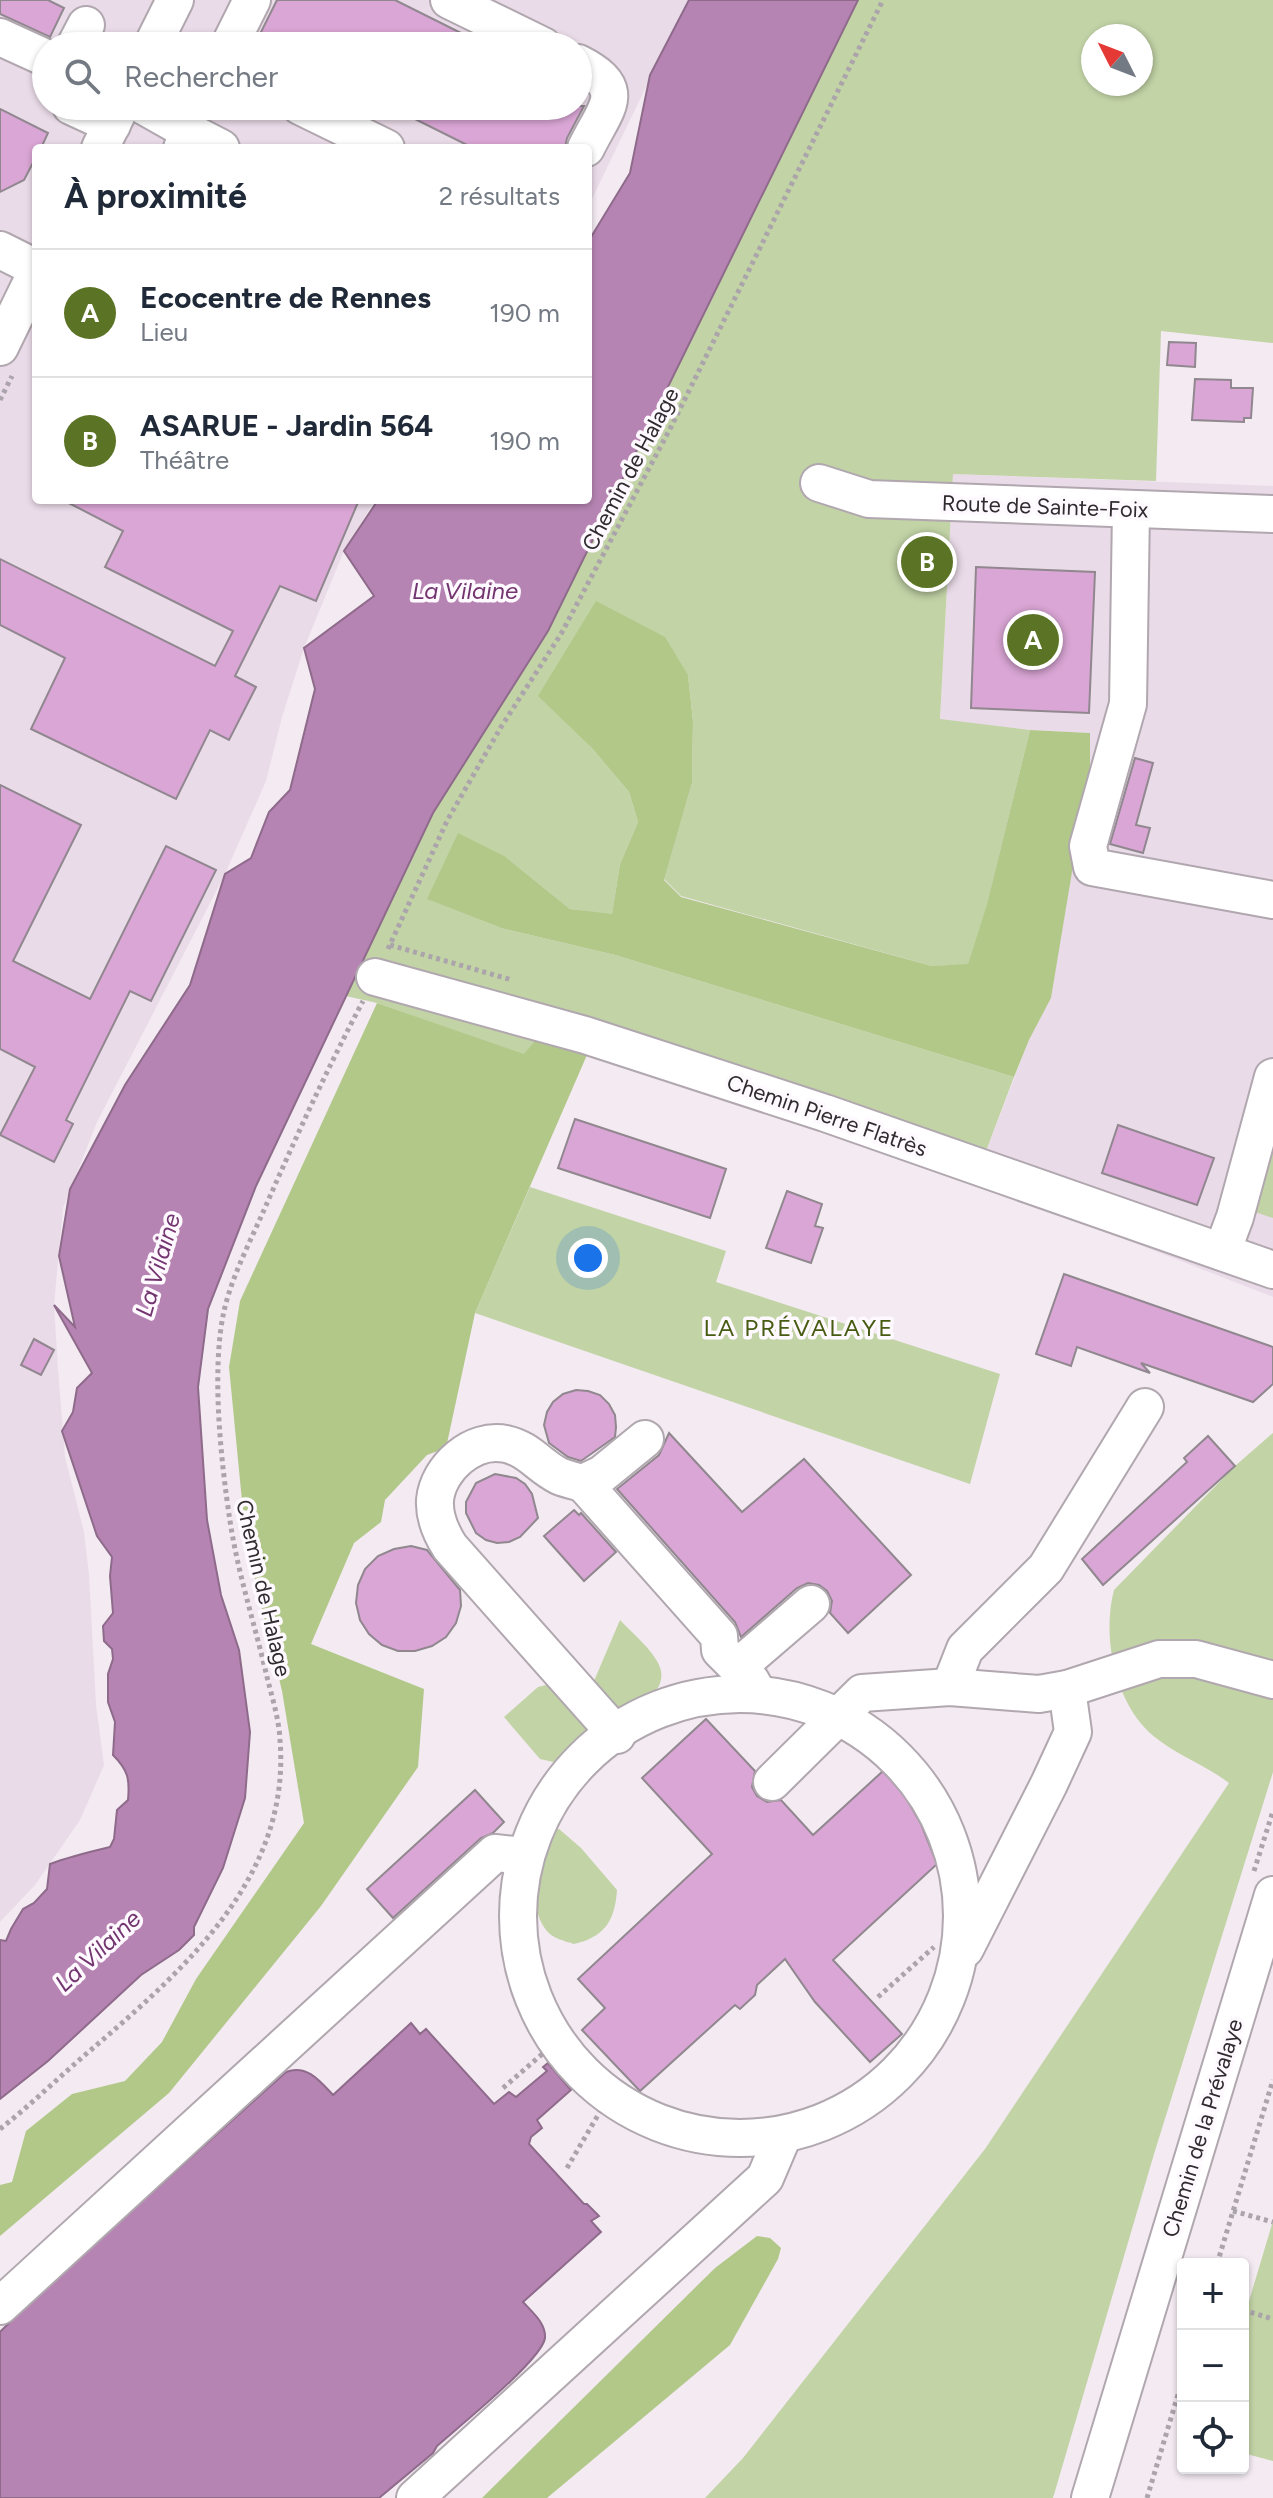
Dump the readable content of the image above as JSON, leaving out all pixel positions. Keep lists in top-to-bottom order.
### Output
{
  "streets": {
    "street": ["Route de Sainte-Foix", "Chemin Pierre Flatrès", "Chemin de la Prévalaye"],
    "path": ["Chemin de Halage"]
  },
  "crossings": [
    ["Chemin de Halage", "Chemin Pierre Flatrès"]
  ],
  "districts": ["LA PRÉVALAYE"],
  "water": ["La Vilaine"],
  "north": "top left",
  "page": {
    "search": "Rechercher",
    "heading": ["À proximité", "2 résultats"],
    "list": [
      {
        "mark": "A",
        "name": "Ecocentre de Rennes",
        "note": "Lieu",
        "value": "190 m"
      },
      {
        "mark": "B",
        "name": "ASARUE - Jardin 564",
        "note": "Théâtre",
        "value": "190 m"
      }
    ],
    "pins": ["B", "A"],
    "map_buttons": ["+", "−"]
  }
}
